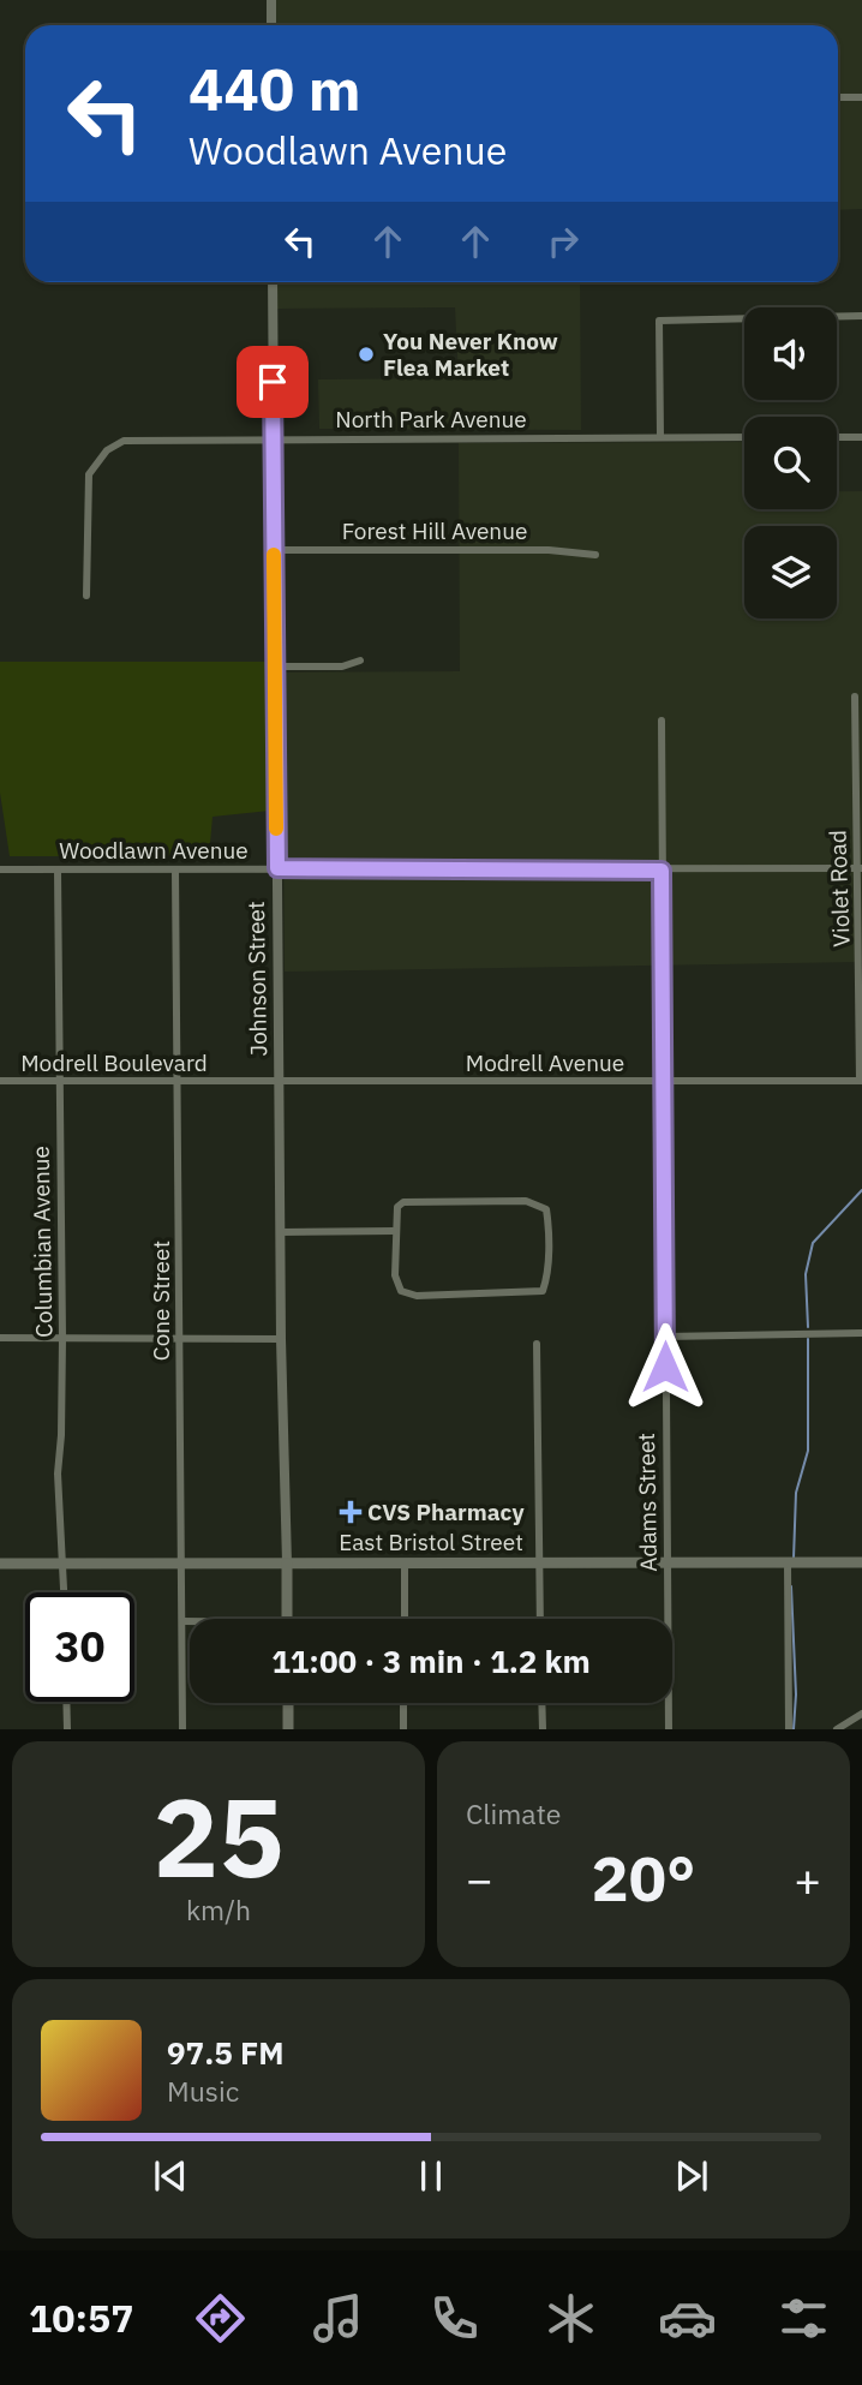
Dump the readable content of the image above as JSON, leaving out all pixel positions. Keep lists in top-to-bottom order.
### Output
{
  "streets": {
    "main road": ["Johnson Street", "East Bristol Street"],
    "street": [
      "North Park Avenue",
      "Forest Hill Avenue",
      "Woodlawn Avenue",
      "Violet Road",
      "Modrell Boulevard",
      "Modrell Avenue",
      "Columbian Avenue",
      "Cone Street",
      "Adams Street"
    ]
  },
  "crossings": [
    ["North Park Avenue", "Johnson Street"],
    ["Forest Hill Avenue", "Johnson Street"],
    ["Woodlawn Avenue", "Violet Road"],
    ["Woodlawn Avenue", "Johnson Street"],
    ["Woodlawn Avenue", "Columbian Avenue"],
    ["Woodlawn Avenue", "Cone Street"],
    ["Woodlawn Avenue", "Adams Street"],
    ["Violet Road", "Modrell Avenue"],
    ["Johnson Street", "Modrell Boulevard"],
    ["Johnson Street", "Modrell Avenue"],
    ["Johnson Street", "East Bristol Street"],
    ["Modrell Boulevard", "Modrell Avenue"],
    ["Modrell Boulevard", "Columbian Avenue"],
    ["Modrell Boulevard", "Cone Street"],
    ["Modrell Avenue", "Adams Street"],
    ["Columbian Avenue", "East Bristol Street"],
    ["Cone Street", "East Bristol Street"],
    ["Adams Street", "East Bristol Street"]
  ],
  "places": {
    "other": ["You Never Know Flea Market"],
    "health": ["CVS Pharmacy"]
  },
  "page": {
    "turn": ["440 m", "Woodlawn Avenue"],
    "limit": "30",
    "trip": "11:00 · 3 min · 1.2 km",
    "tile": [
      ["25", "km/h"],
      "Climate"
    ],
    "heat": ["−", "20°", "+"],
    "song": ["97.5 FM", "Music"],
    "tabs": "10:57"
  }
}
